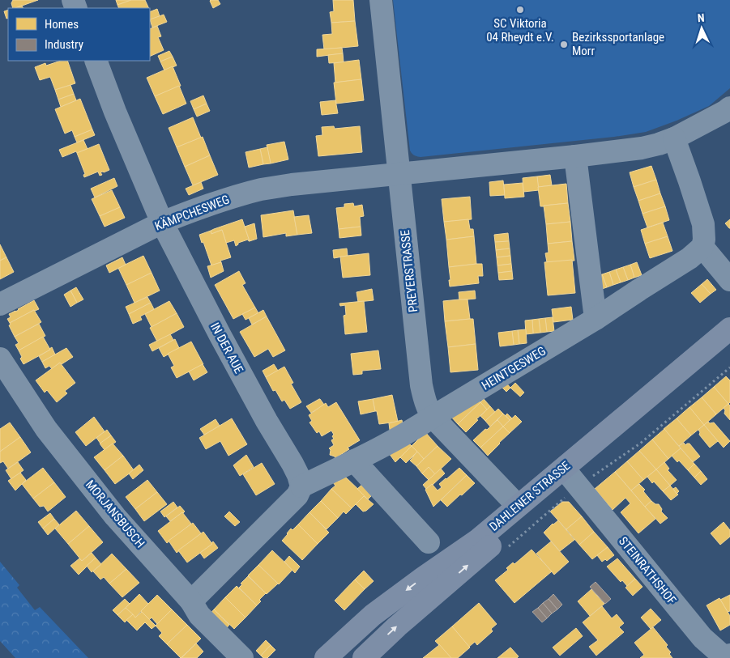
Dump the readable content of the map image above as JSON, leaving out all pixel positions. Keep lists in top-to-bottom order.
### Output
{
  "streets": {
    "main road": ["DAHLENER STRASSE"],
    "street": [
      "KÄMPCHESWEG",
      "PREYERSTRASSE",
      "IN DER AUE",
      "HEINTGESWEG",
      "MORJANSBUSCH",
      "STEINRATHSHOF"
    ]
  },
  "crossings": [
    ["KÄMPCHESWEG", "PREYERSTRASSE"],
    ["KÄMPCHESWEG", "IN DER AUE"],
    ["PREYERSTRASSE", "HEINTGESWEG"],
    ["PREYERSTRASSE", "DAHLENER STRASSE"],
    ["IN DER AUE", "HEINTGESWEG"],
    ["DAHLENER STRASSE", "STEINRATHSHOF"]
  ],
  "places": ["SC Viktoria 04 Rheydt e.V.", "Bezirkssportanlage Morr"],
  "legend": ["Homes", "Industry"],
  "north": "top"
}
